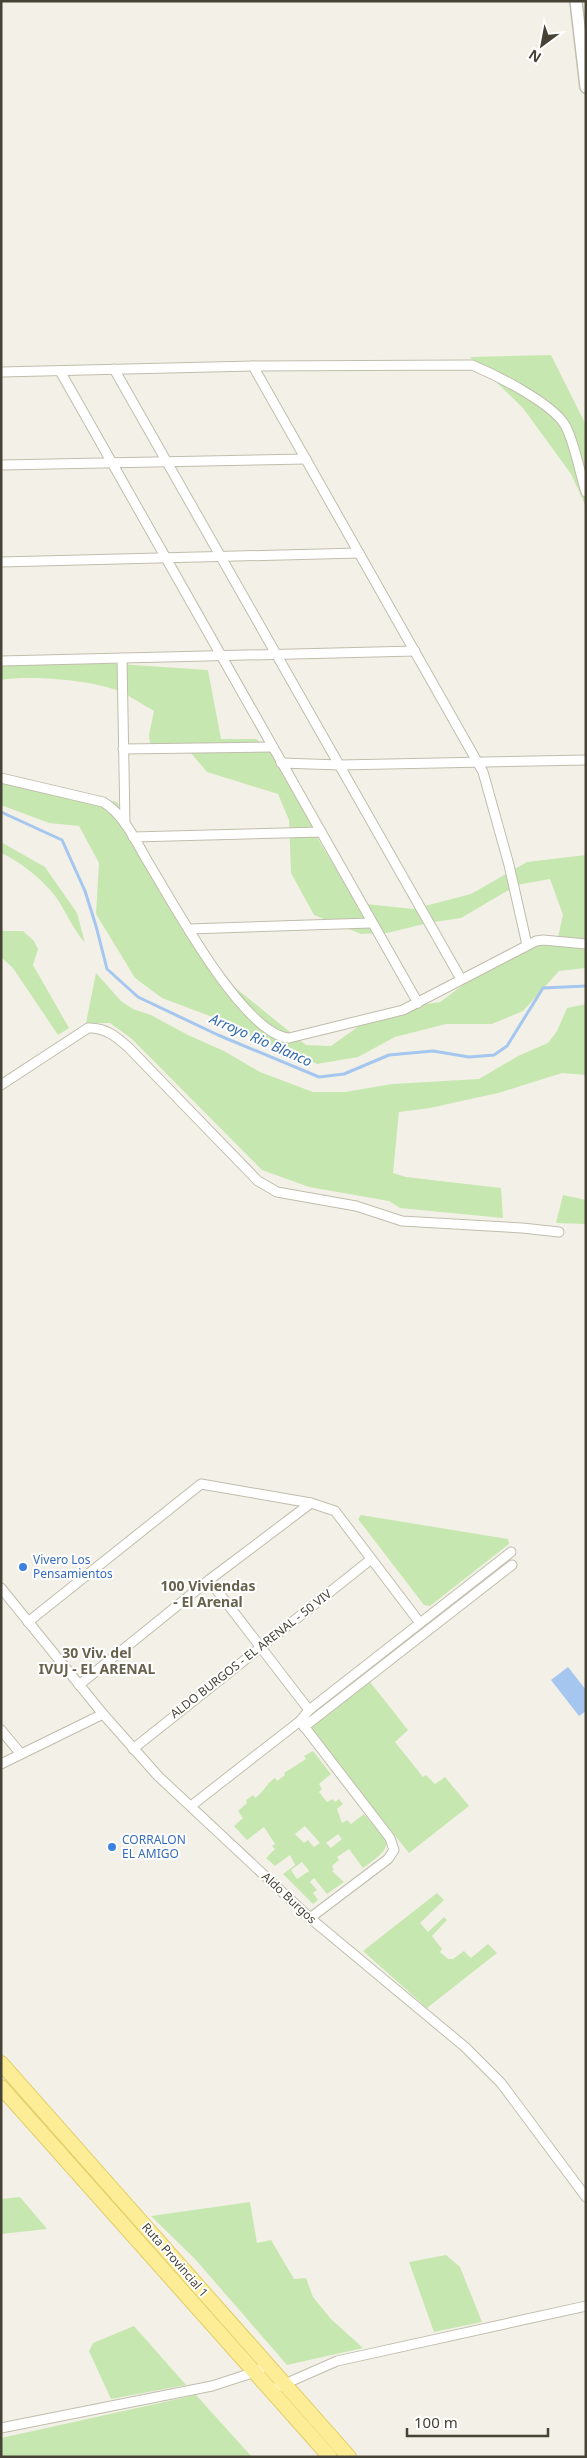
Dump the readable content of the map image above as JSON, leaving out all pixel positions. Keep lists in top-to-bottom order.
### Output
{
  "streets": {
    "main road": ["Ruta Provincial 1"],
    "street": ["ALDO BURGOS - EL ARENAL - 50 VIV", "Aldo Burgos"]
  },
  "crossings": [
    ["ALDO BURGOS - EL ARENAL - 50 VIV", "Aldo Burgos"]
  ],
  "districts": ["100 Viviendas - El Arenal", "30 Viv. del IVUJ - EL ARENAL"],
  "water": ["Arroyo Rio Blanco"],
  "places": ["Vivero Los Pensamientos", "CORRALON EL AMIGO"],
  "scale_bar": "100 m",
  "north": "bottom left"
}
